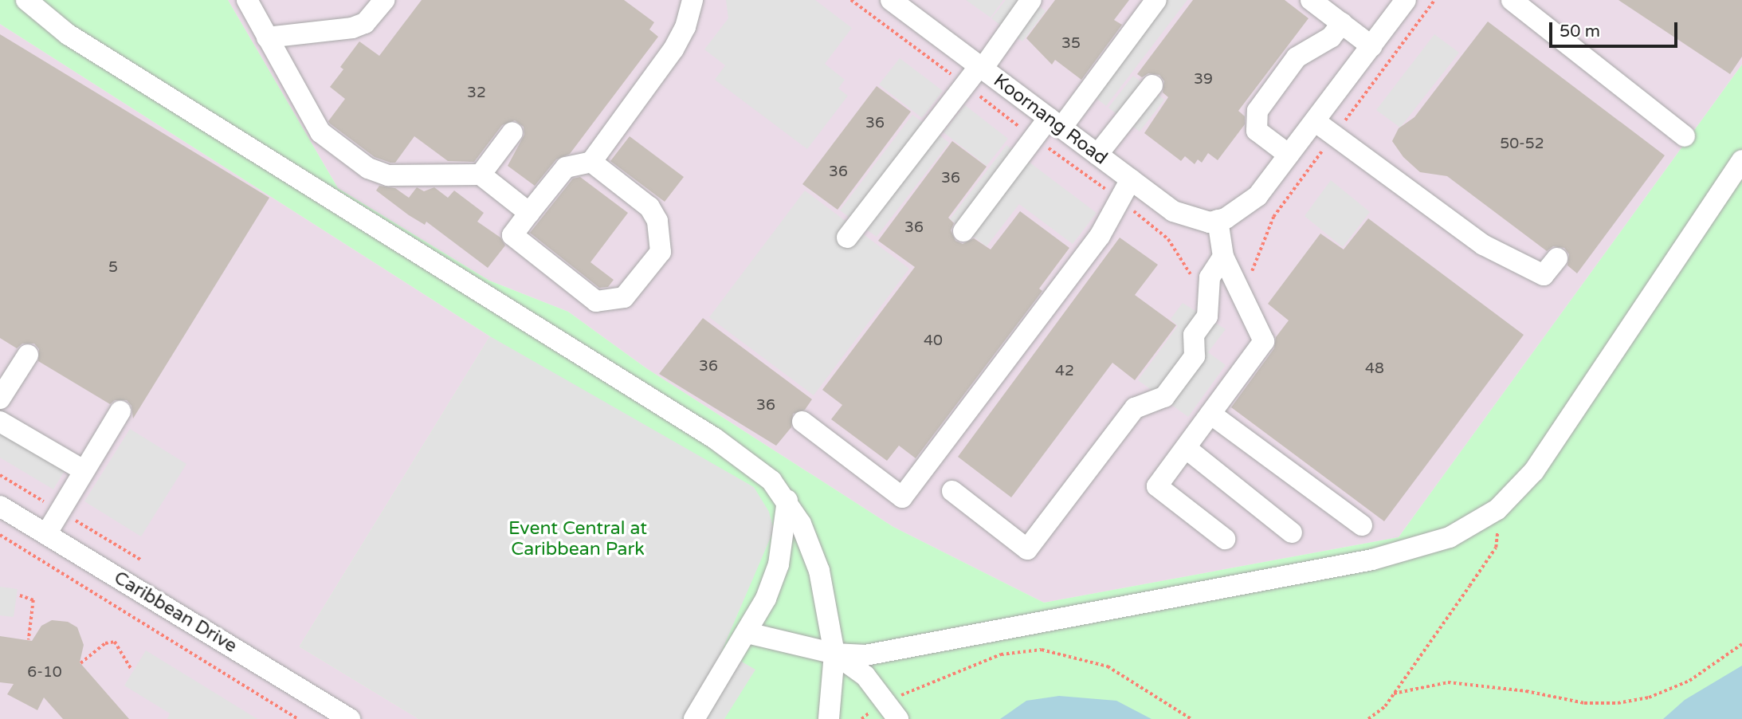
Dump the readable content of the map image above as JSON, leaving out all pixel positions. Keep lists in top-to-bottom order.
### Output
{
  "streets": {
    "street": ["Koornang Road", "Caribbean Drive"]
  },
  "parks": ["Event Central at Caribbean Park"],
  "house_numbers": [
    "35",
    "39",
    "32",
    "36",
    "50-52",
    "36",
    "36",
    "36",
    "5",
    "40",
    "36",
    "48",
    "42",
    "36",
    "6-10"
  ],
  "scale_bar": "50 m"
}
